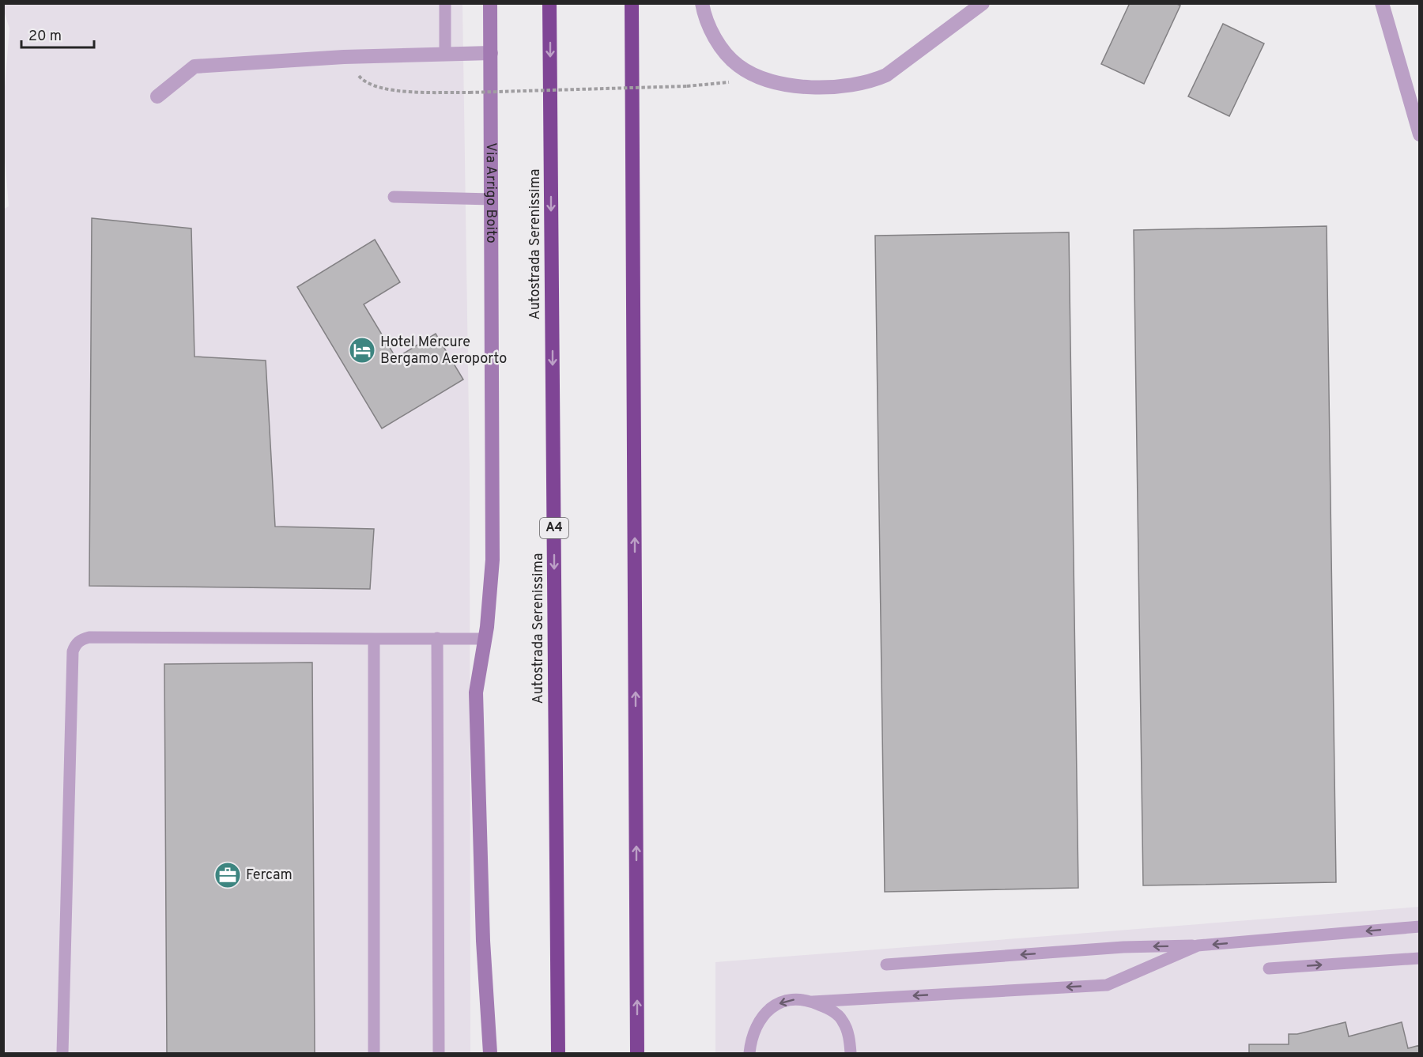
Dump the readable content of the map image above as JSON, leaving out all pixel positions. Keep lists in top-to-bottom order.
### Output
{
  "streets": {
    "highway": ["Autostrada Serenissima", "A4"],
    "street": ["Via Arrigo Boito"]
  },
  "places": {
    "hotel": ["Hotel Mercure Bergamo Aeroporto"],
    "office": ["Fercam"]
  },
  "scale_bar": "20 m"
}
